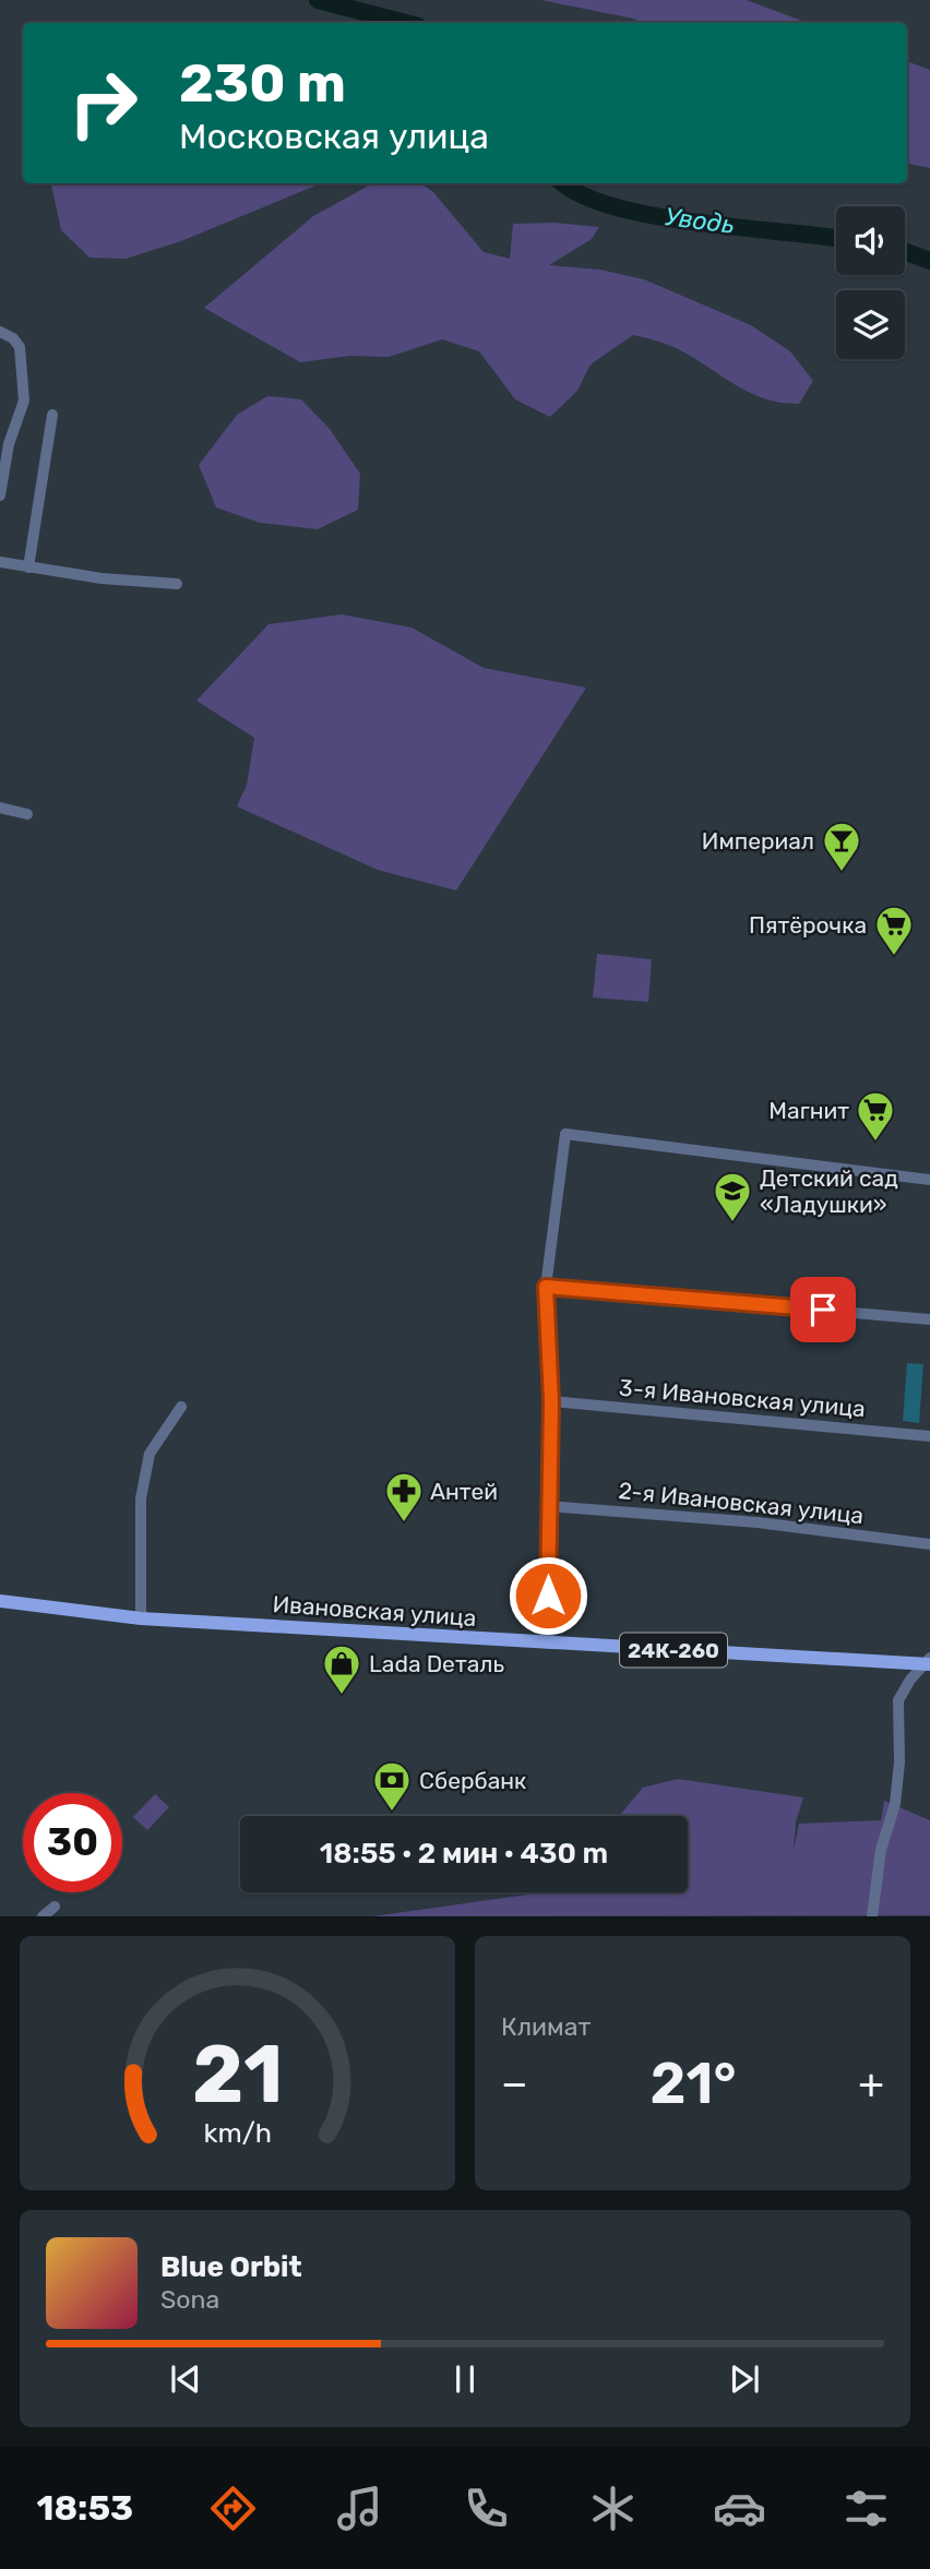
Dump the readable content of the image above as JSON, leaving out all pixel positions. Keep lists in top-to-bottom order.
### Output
{
  "streets": {
    "main road": ["Ивановская улица", "24К-260"],
    "street": ["3-я Ивановская улица", "2-я Ивановская улица"]
  },
  "water": ["Уводь"],
  "places": {
    "bar": ["Империал"],
    "supermarket": ["Пятёрочка", "Магнит"],
    "school or university": ["Детский сад «Ладушки»"],
    "pharmacy": ["Антей"],
    "shop": ["Lada Dеталь"],
    "bank": ["Сбербанк"]
  },
  "page": {
    "turn": ["230 m", "Московская улица"],
    "limit": "30",
    "trip": "18:55 · 2 мин · 430 m",
    "tile": "Климат",
    "heat": ["−", "21°", "+"],
    "song": ["Blue Orbit", "Sona"],
    "tabs": "18:53",
    "gauge": ["21", "km/h"]
  }
}
